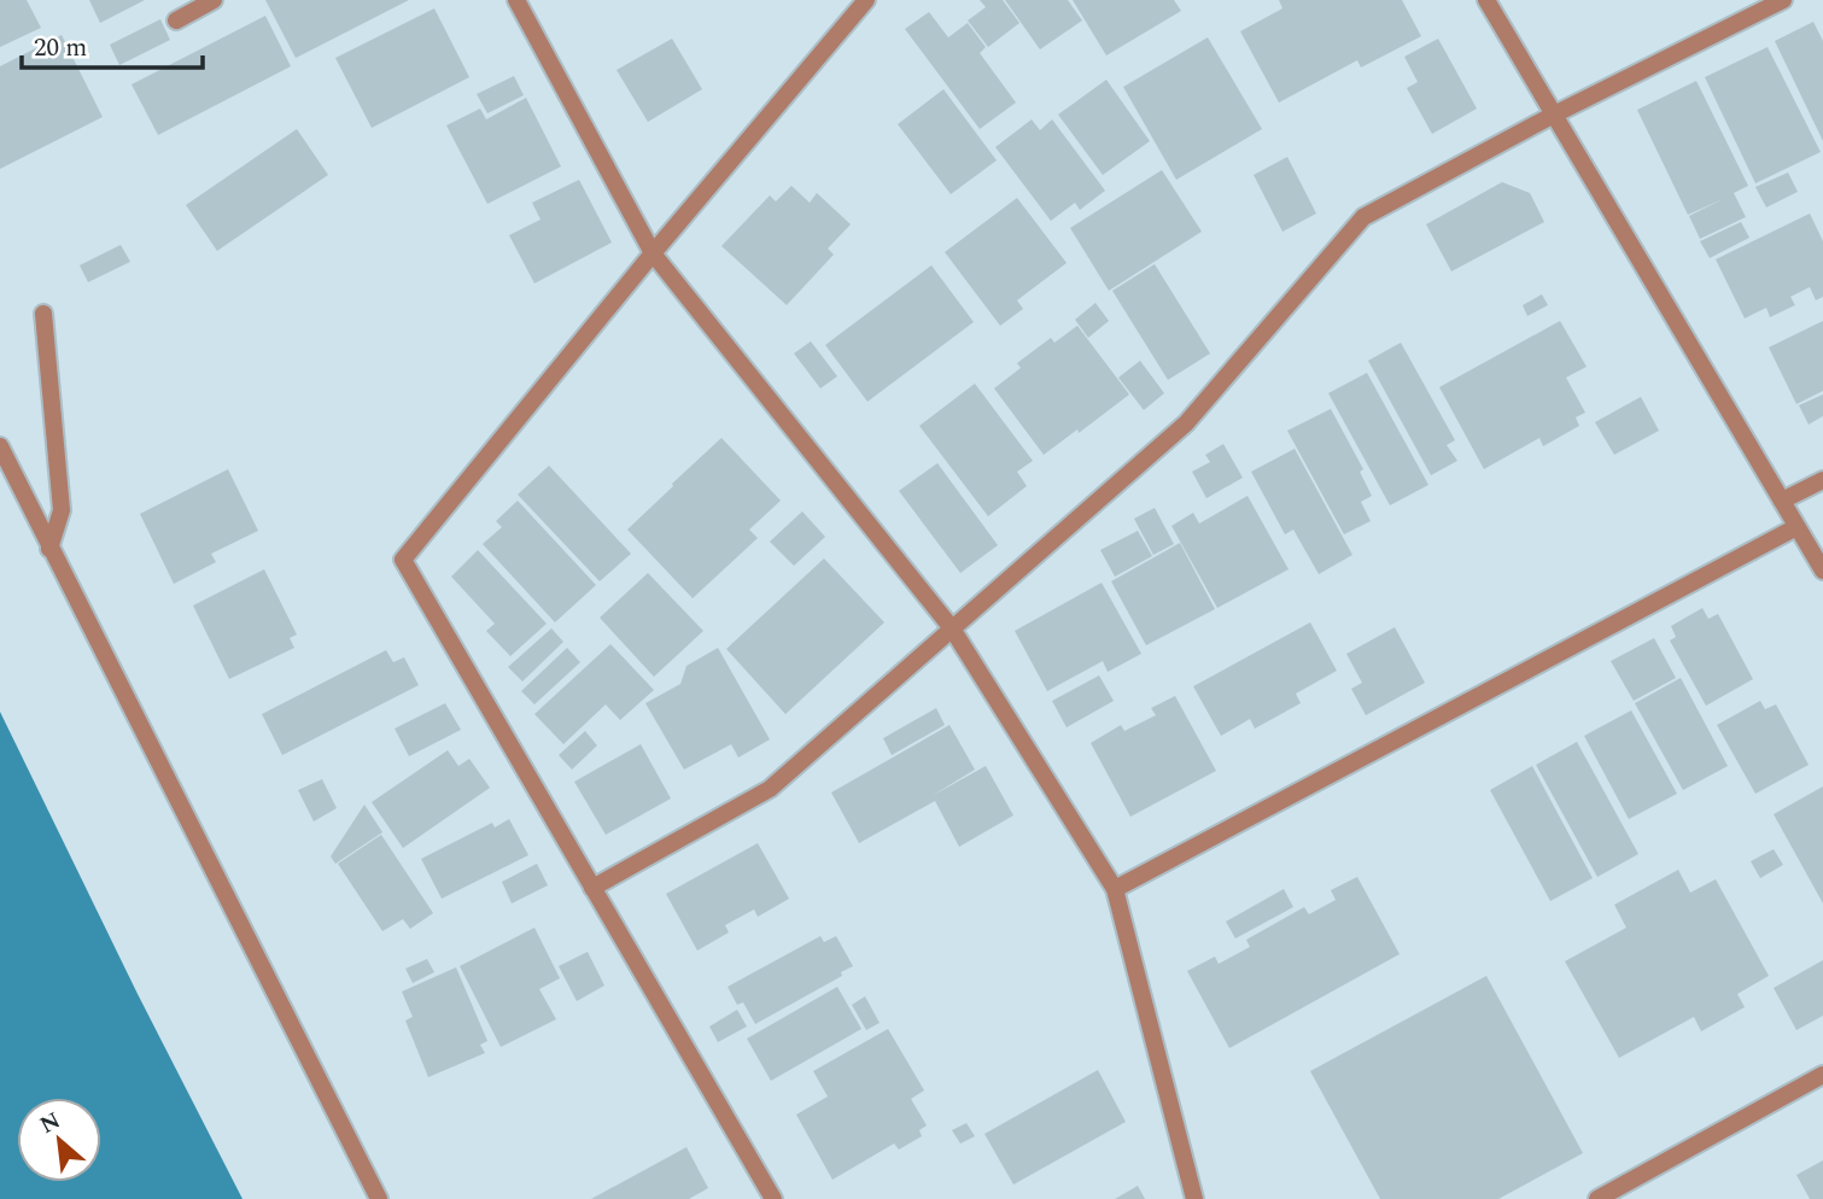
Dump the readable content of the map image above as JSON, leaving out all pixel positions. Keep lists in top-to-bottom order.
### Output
{
  "scale_bar": "20 m",
  "north": "top left"
}
